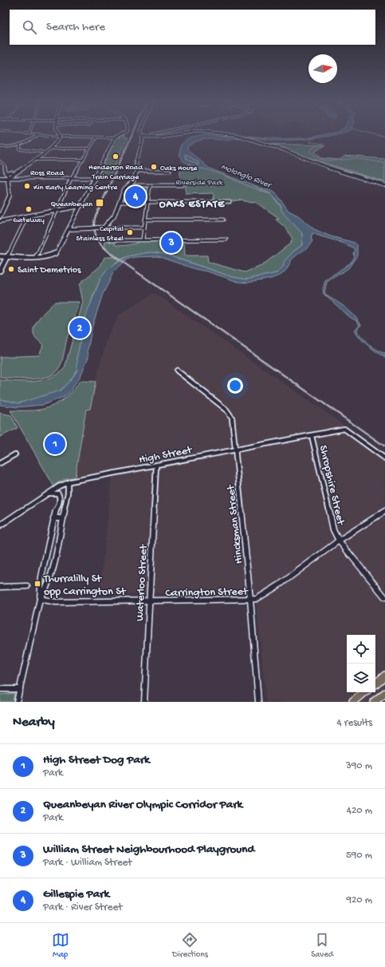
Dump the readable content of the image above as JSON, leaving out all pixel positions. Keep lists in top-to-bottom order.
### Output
{
  "streets": {
    "street": [
      "Ross Road",
      "High Street",
      "Shropshire Street",
      "Hincksman Street",
      "Waterloo Street",
      "Carrington Street"
    ]
  },
  "crossings": [
    ["High Street", "Shropshire Street"],
    ["High Street", "Hincksman Street"],
    ["High Street", "Waterloo Street"],
    ["Shropshire Street", "Carrington Street"],
    ["Hincksman Street", "Carrington Street"],
    ["Waterloo Street", "Carrington Street"]
  ],
  "districts": ["OAKS ESTATE"],
  "water": ["Molonglo River"],
  "parks": ["Riverside Park"],
  "places": {
    "other": [
      "Henderson Road Train Carriage",
      "Oaks House",
      "Kin Early Learning Centre",
      "Gateway",
      "Capital Stainless Steel",
      "Saint Demetrios"
    ],
    "transit": ["Queanbeyan", "Thurralilly St opp Carrington St"]
  },
  "north": "right",
  "page": {
    "search": "Search here",
    "pins": [
      "4",
      "3",
      "2",
      "1"
    ],
    "heading": ["Nearby", "4 results"],
    "list": [
      {
        "mark": "1",
        "name": "High Street Dog Park",
        "note": "Park",
        "value": "390 m"
      },
      {
        "mark": "2",
        "name": "Queanbeyan River Olympic Corridor Park",
        "note": "Park",
        "value": "420 m"
      },
      {
        "mark": "3",
        "name": "William Street Neighbourhood Playground",
        "note": "Park · William Street",
        "value": "590 m"
      },
      {
        "mark": "4",
        "name": "Gillespie Park",
        "note": "Park · River Street",
        "value": "920 m"
      }
    ],
    "nav": ["Map", "Directions", "Saved"]
  }
}
